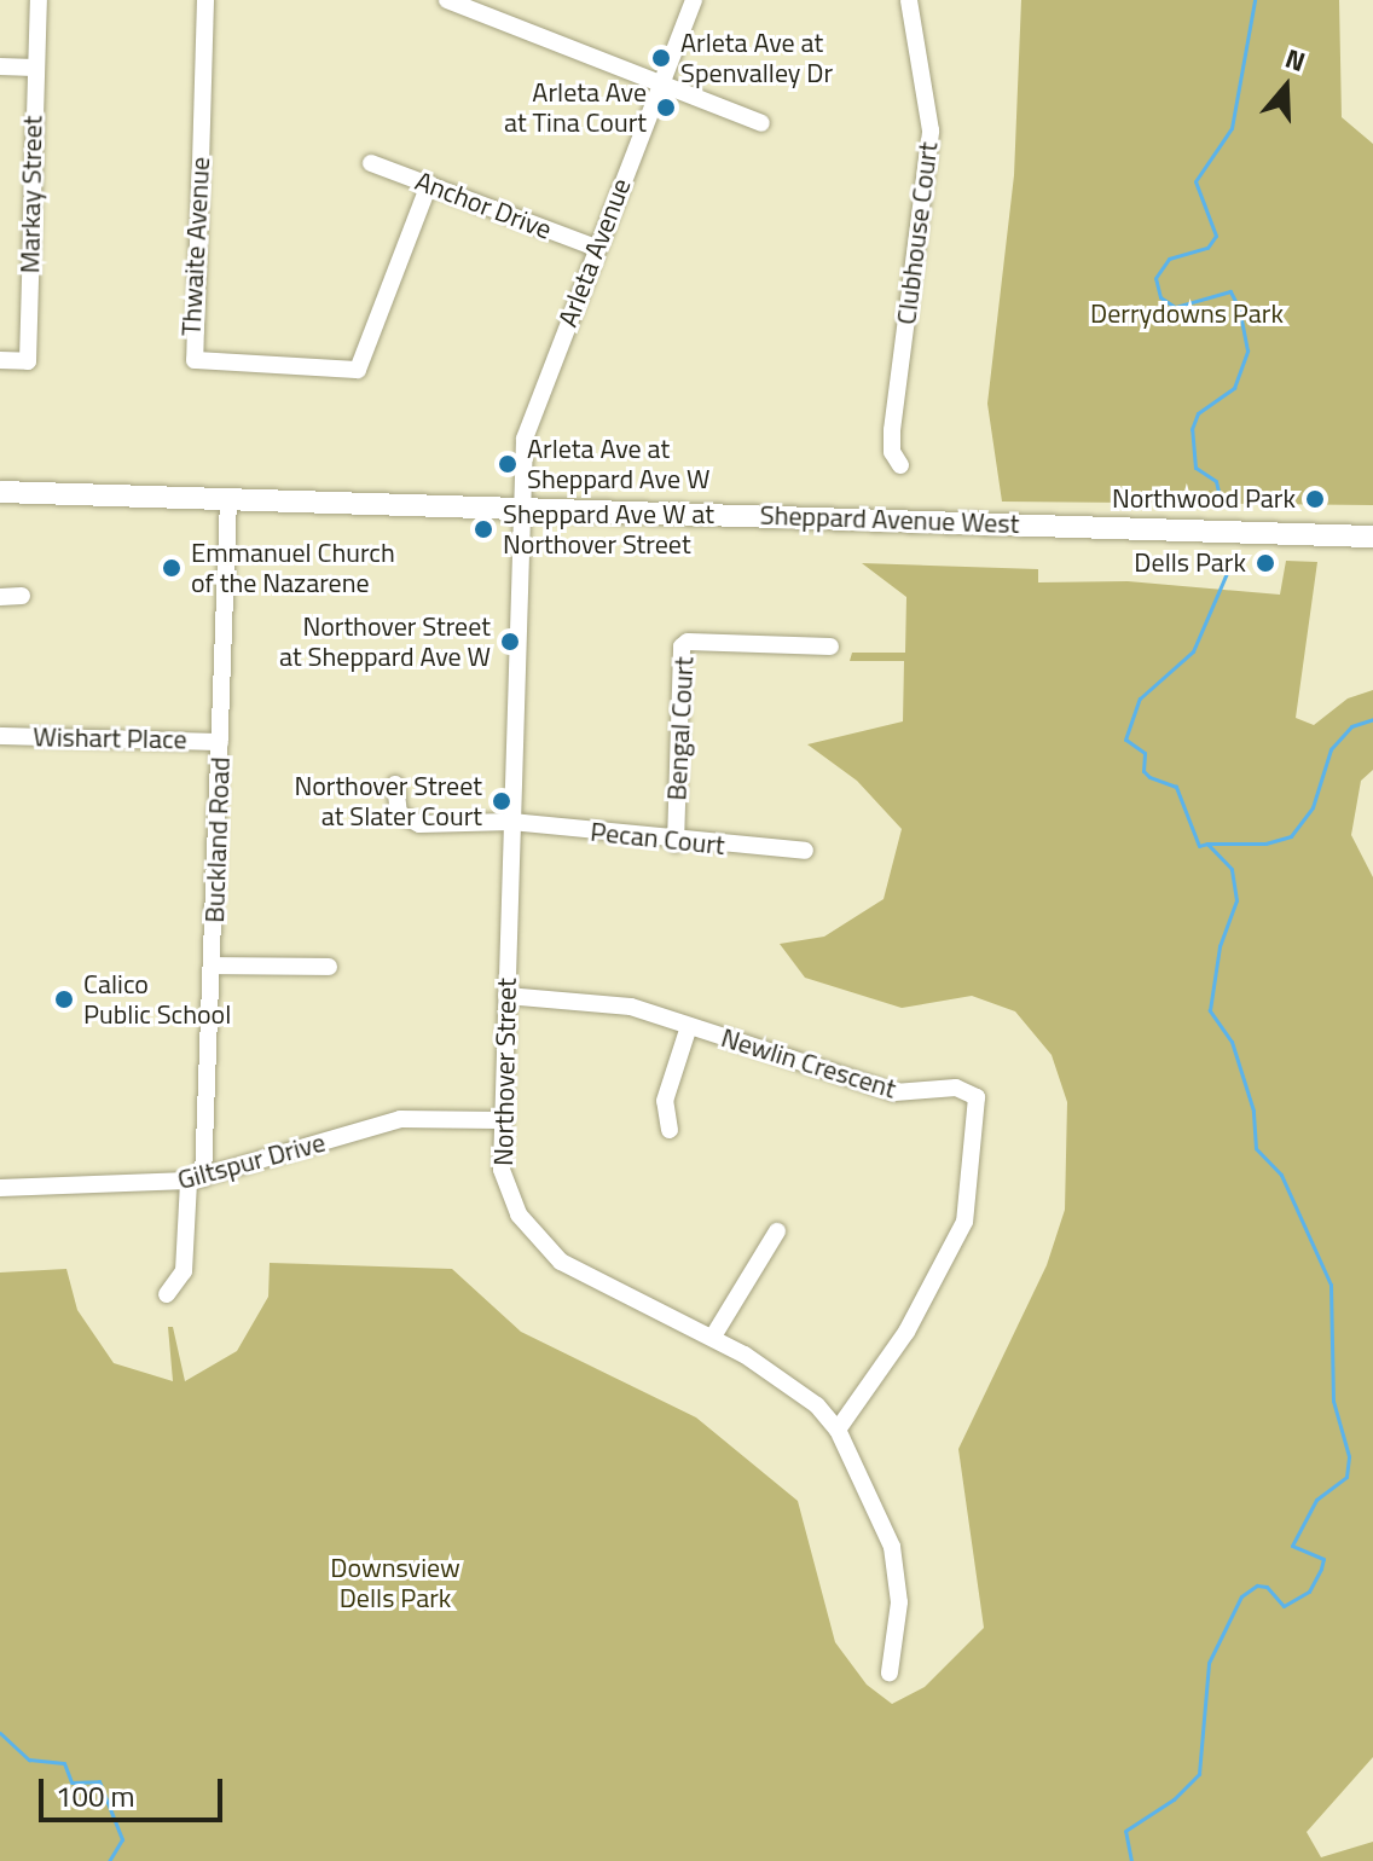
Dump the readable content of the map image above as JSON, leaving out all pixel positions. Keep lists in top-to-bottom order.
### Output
{
  "streets": {
    "main road": ["Sheppard Avenue West"],
    "street": [
      "Markay Street",
      "Anchor Drive",
      "Clubhouse Court",
      "Thwaite Avenue",
      "Arleta Avenue",
      "Bengal Court",
      "Wishart Place",
      "Pecan Court",
      "Buckland Road",
      "Newlin Crescent",
      "Northover Street",
      "Giltspur Drive"
    ]
  },
  "crossings": [
    ["Anchor Drive", "Thwaite Avenue"],
    ["Anchor Drive", "Arleta Avenue"],
    ["Arleta Avenue", "Sheppard Avenue West"],
    ["Arleta Avenue", "Northover Street"],
    ["Sheppard Avenue West", "Buckland Road"],
    ["Sheppard Avenue West", "Northover Street"],
    ["Bengal Court", "Pecan Court"],
    ["Wishart Place", "Buckland Road"],
    ["Pecan Court", "Northover Street"],
    ["Buckland Road", "Giltspur Drive"],
    ["Newlin Crescent", "Northover Street"],
    ["Northover Street", "Giltspur Drive"]
  ],
  "parks": ["Derrydowns Park", "Downsview Dells Park"],
  "places": [
    "Arleta Ave at Spenvalley Dr",
    "Arleta Ave at Tina Court",
    "Arleta Ave at Sheppard Ave W",
    "Northwood Park",
    "Sheppard Ave W at Northover Street",
    "Dells Park",
    "Emmanuel Church of the Nazarene",
    "Northover Street at Sheppard Ave W",
    "Northover Street at Slater Court",
    "Calico Public School"
  ],
  "scale_bar": "100 m",
  "north": "top"
}
